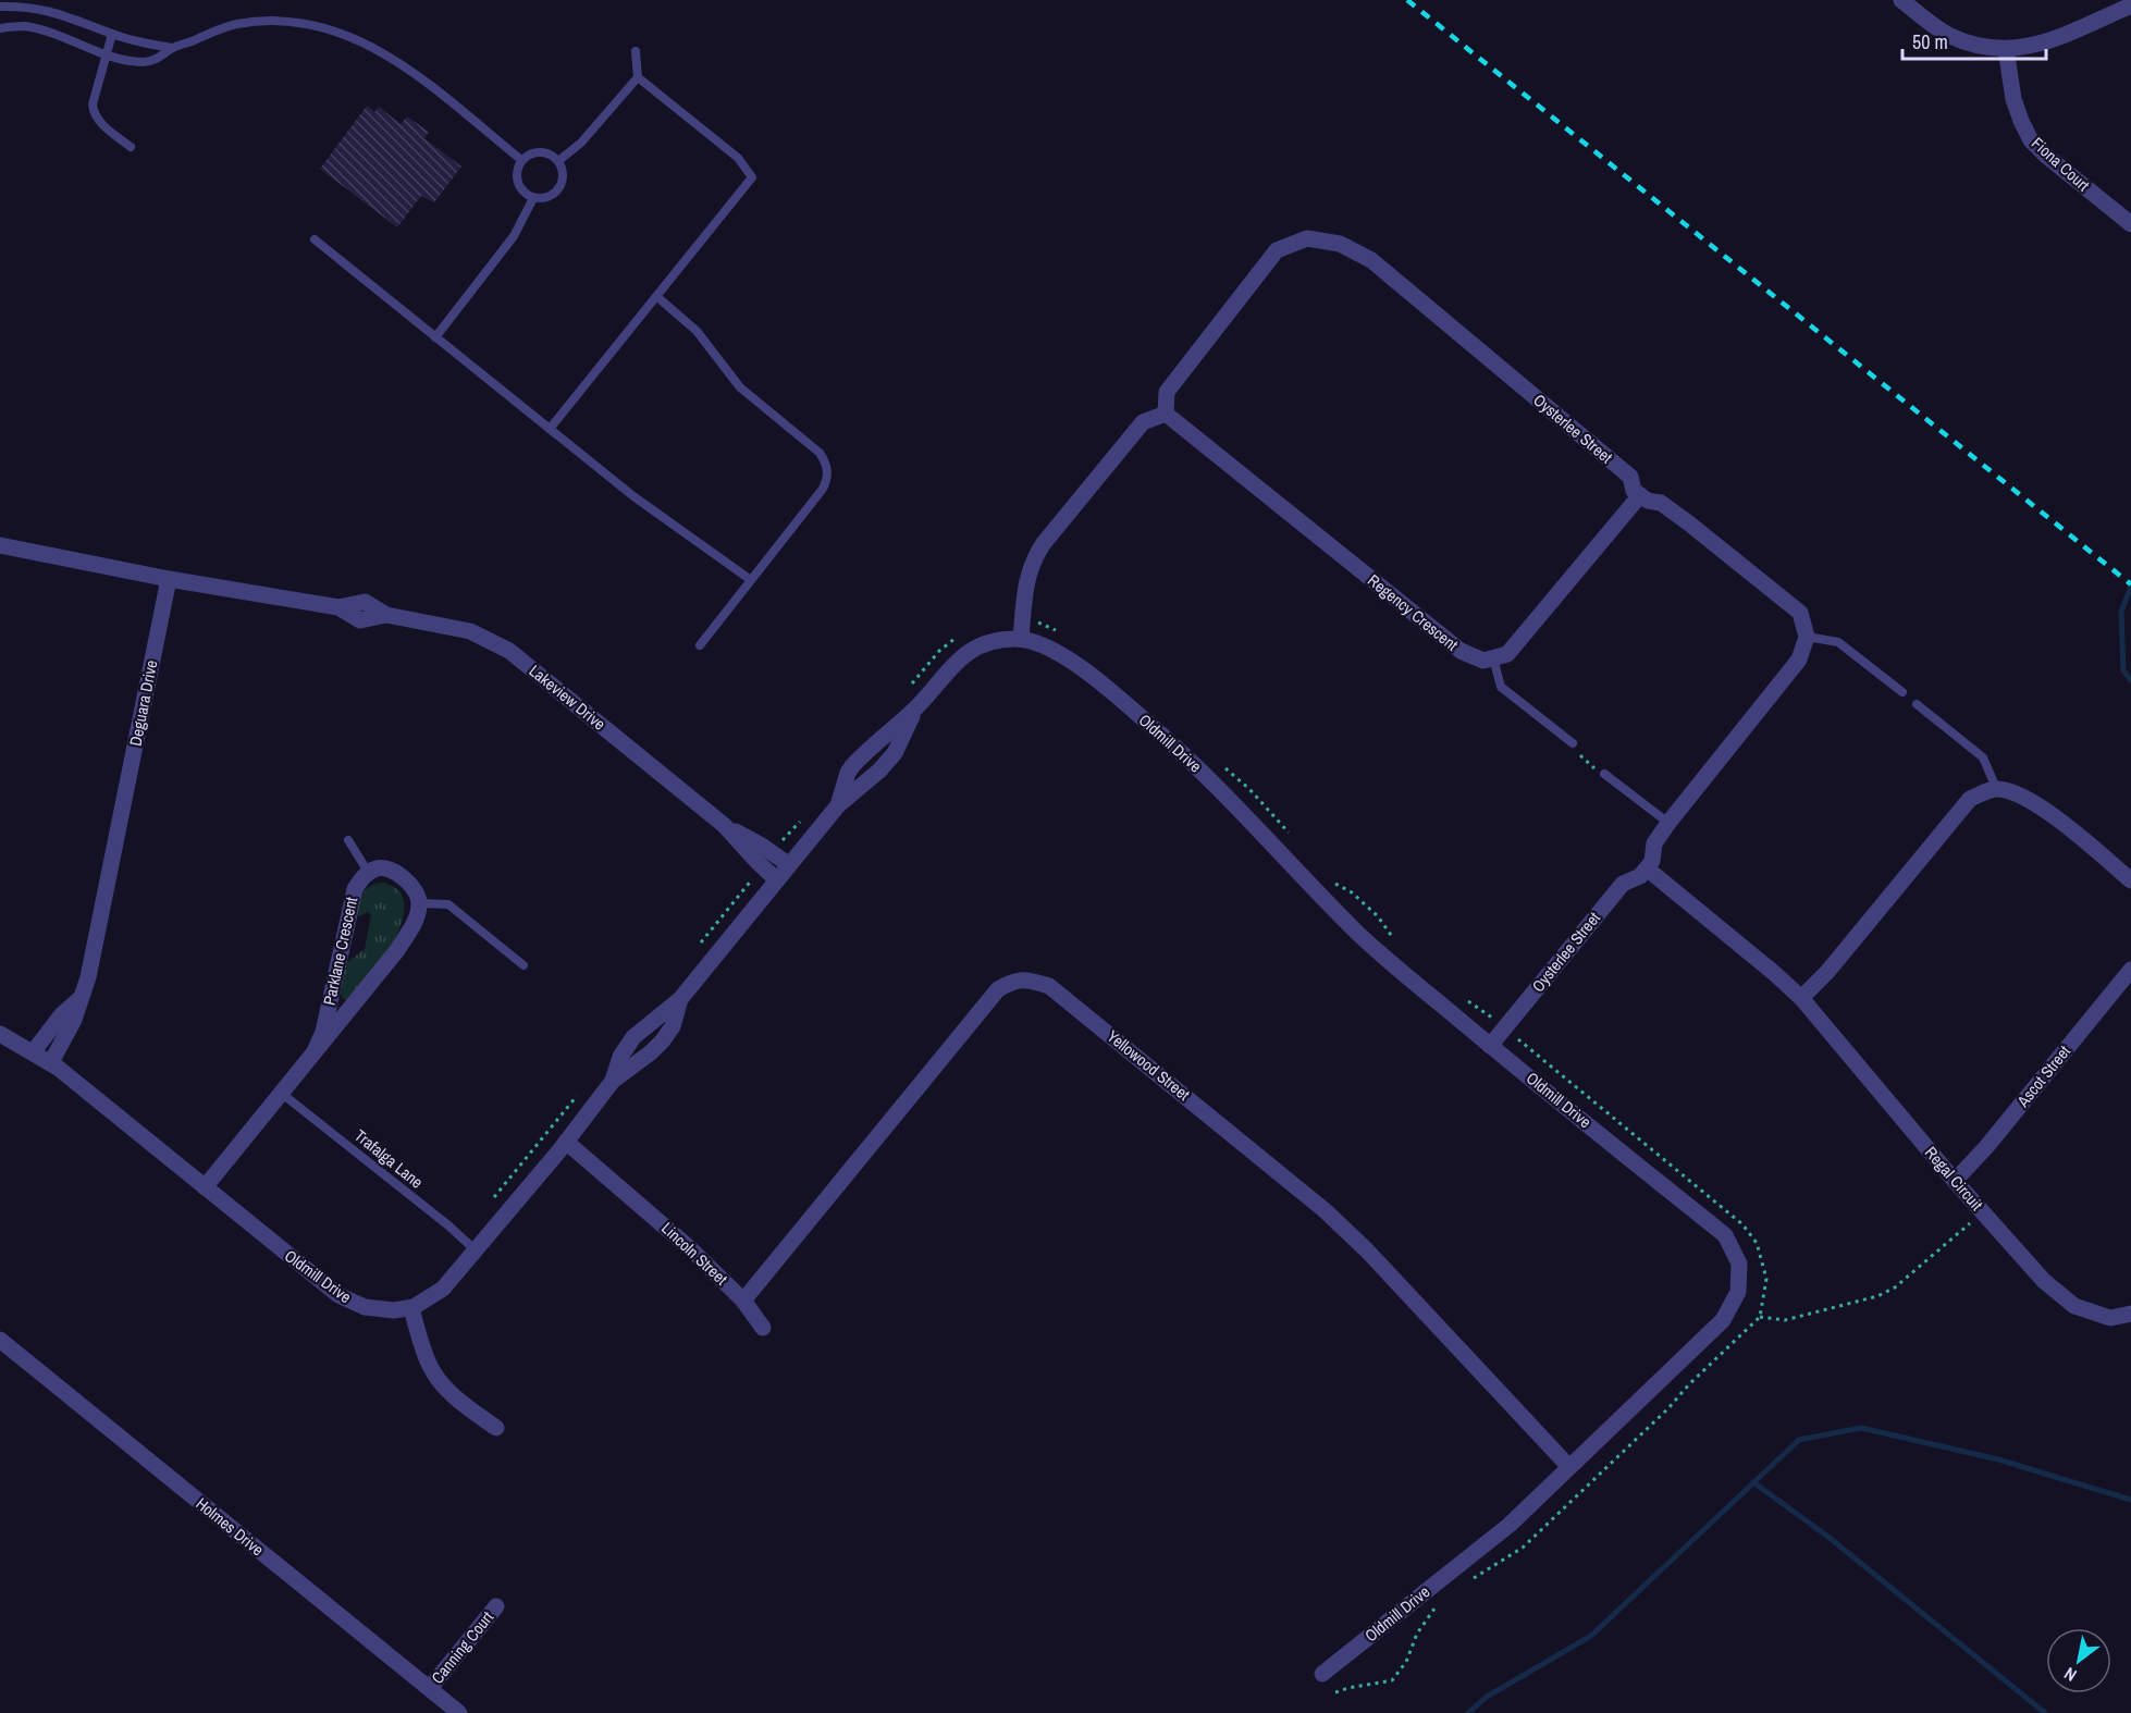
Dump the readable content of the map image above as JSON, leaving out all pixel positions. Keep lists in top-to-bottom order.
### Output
{
  "streets": {
    "street": [
      "Fiona Court",
      "Oysterlee Street",
      "Regency Crescent",
      "Lakeview Drive",
      "Deguara Drive",
      "Oldmill Drive",
      "Parklane Crescent",
      "Yellowood Street",
      "Ascot Street",
      "Regal Circuit",
      "Lincoln Street",
      "Holmes Drive",
      "Canning Court"
    ],
    "lane": ["Trafalga Lane"]
  },
  "crossings": [
    ["Oysterlee Street", "Regency Crescent"],
    ["Oysterlee Street", "Oldmill Drive"],
    ["Oysterlee Street", "Regal Circuit"],
    ["Lakeview Drive", "Deguara Drive"],
    ["Lakeview Drive", "Oldmill Drive"],
    ["Deguara Drive", "Oldmill Drive"],
    ["Oldmill Drive", "Parklane Crescent"],
    ["Oldmill Drive", "Yellowood Street"],
    ["Oldmill Drive", "Trafalga Lane"],
    ["Oldmill Drive", "Lincoln Street"],
    ["Parklane Crescent", "Trafalga Lane"],
    ["Yellowood Street", "Lincoln Street"],
    ["Ascot Street", "Regal Circuit"],
    ["Holmes Drive", "Canning Court"]
  ],
  "scale_bar": "50 m",
  "north": "bottom left"
}
